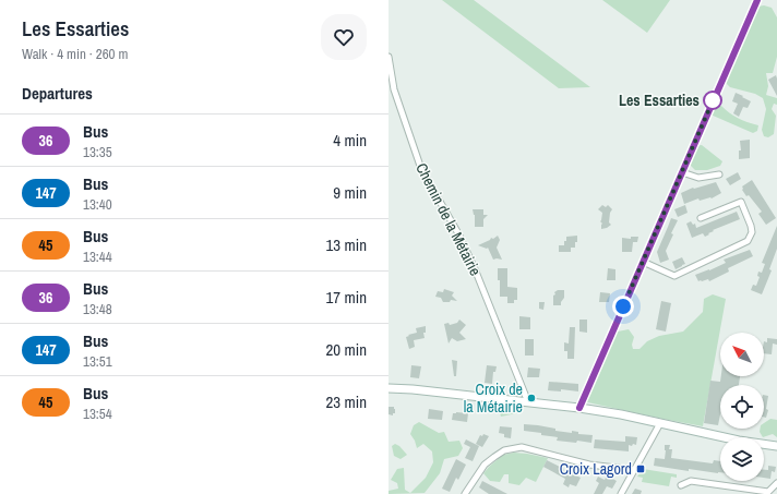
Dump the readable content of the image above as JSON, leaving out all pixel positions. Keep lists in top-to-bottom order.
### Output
{
  "streets": {
    "street": ["Chemin de la Métairie"]
  },
  "places": {
    "other": ["Les Essarties", "Croix de la Métairie"],
    "transit": ["Croix Lagord"]
  },
  "lines": ["bus line 36"],
  "north": "top left",
  "page": {
    "heading": [
      ["Les Essarties", "Walk · 4 min · 260 m"],
      "Departures"
    ],
    "list": [
      {
        "mark": "36",
        "name": "Bus",
        "note": "13:35",
        "value": "4 min"
      },
      {
        "mark": "147",
        "name": "Bus",
        "note": "13:40",
        "value": "9 min"
      },
      {
        "mark": "45",
        "name": "Bus",
        "note": "13:44",
        "value": "13 min"
      },
      {
        "mark": "36",
        "name": "Bus",
        "note": "13:48",
        "value": "17 min"
      },
      {
        "mark": "147",
        "name": "Bus",
        "note": "13:51",
        "value": "20 min"
      },
      {
        "mark": "45",
        "name": "Bus",
        "note": "13:54",
        "value": "23 min"
      }
    ]
  }
}
